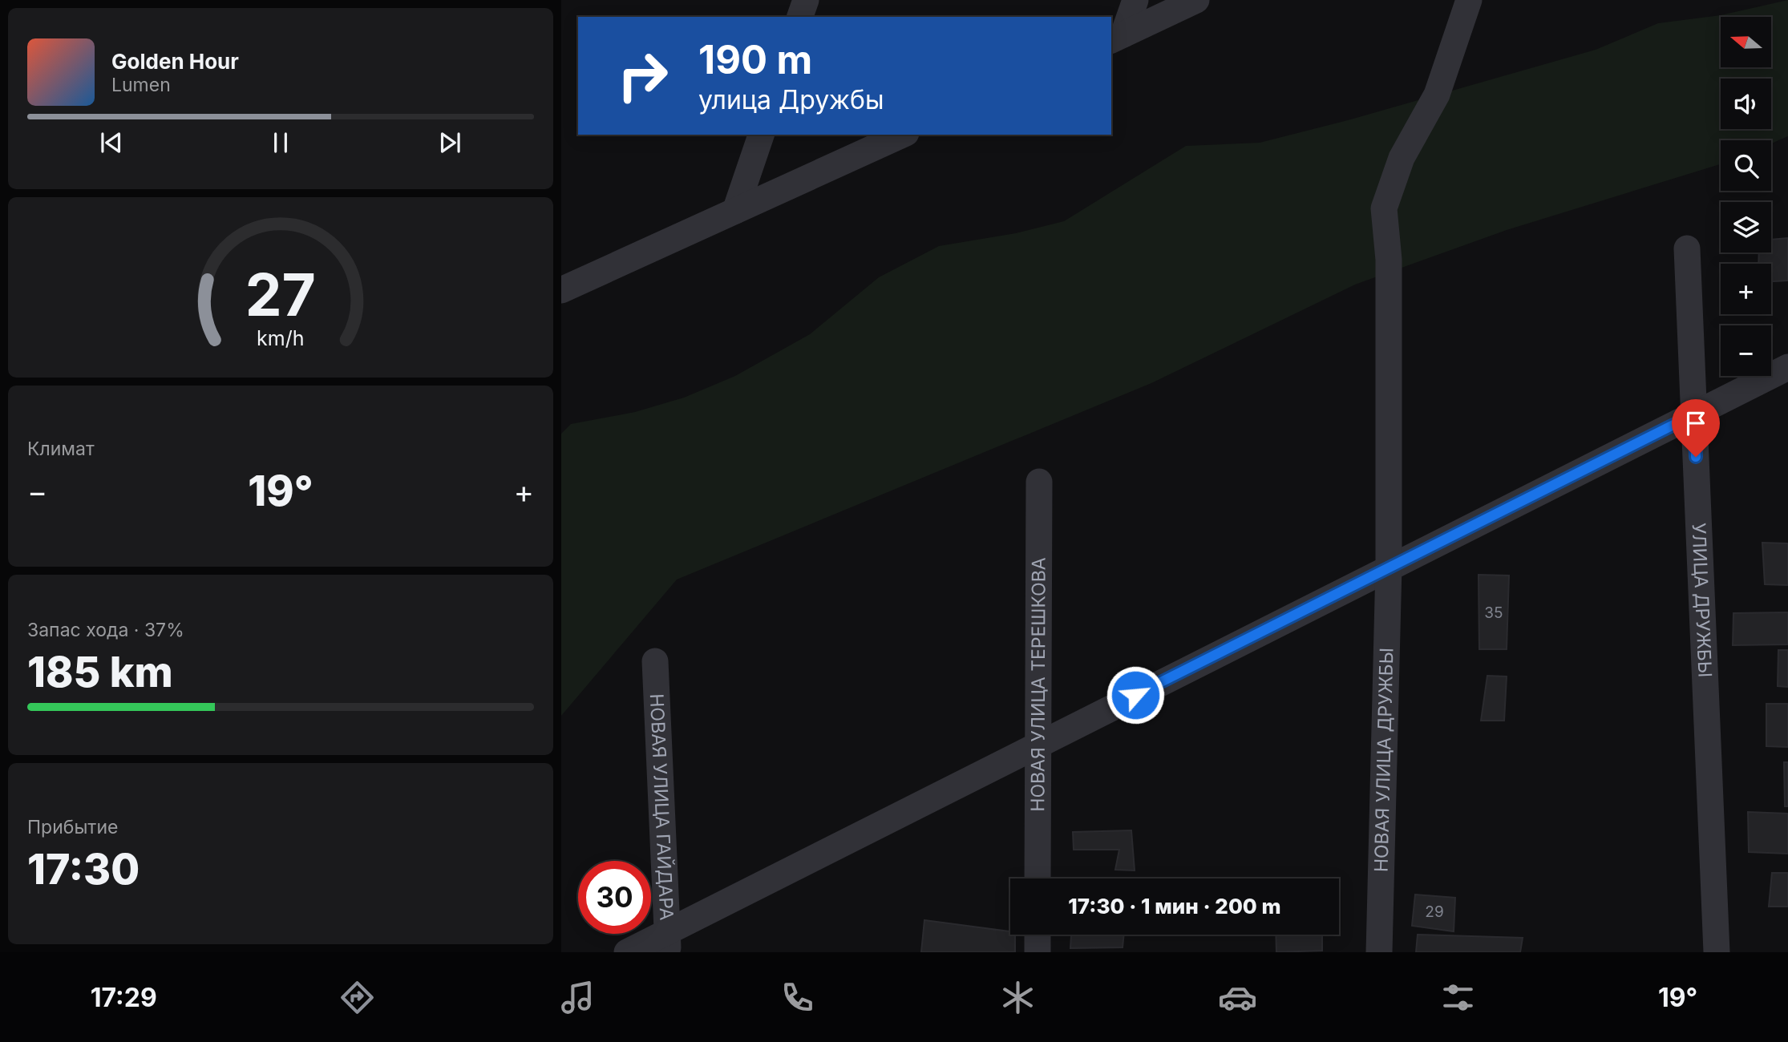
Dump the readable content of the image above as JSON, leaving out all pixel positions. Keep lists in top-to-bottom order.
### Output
{
  "streets": {
    "street": [
      "УЛИЦА ДРУЖБЫ",
      "НОВАЯ УЛИЦА ТЕРЕШКОВА",
      "НОВАЯ УЛИЦА ДРУЖБЫ",
      "НОВАЯ УЛИЦА ГАЙДАРА"
    ]
  },
  "house_numbers": ["35", "29"],
  "north": "left",
  "page": {
    "map_buttons": ["+", "−"],
    "turn": ["190 m", "улица Дружбы"],
    "song": ["Golden Hour", "Lumen"],
    "tile": [
      "Климат",
      ["Запас хода · 37%", "185 km"],
      ["Прибытие", "17:30"]
    ],
    "heat": ["−", "19°", "+"],
    "limit": "30",
    "trip": "17:30 · 1 мин · 200 m",
    "tabs": ["17:29", "19°"],
    "gauge": ["27", "km/h"]
  }
}
